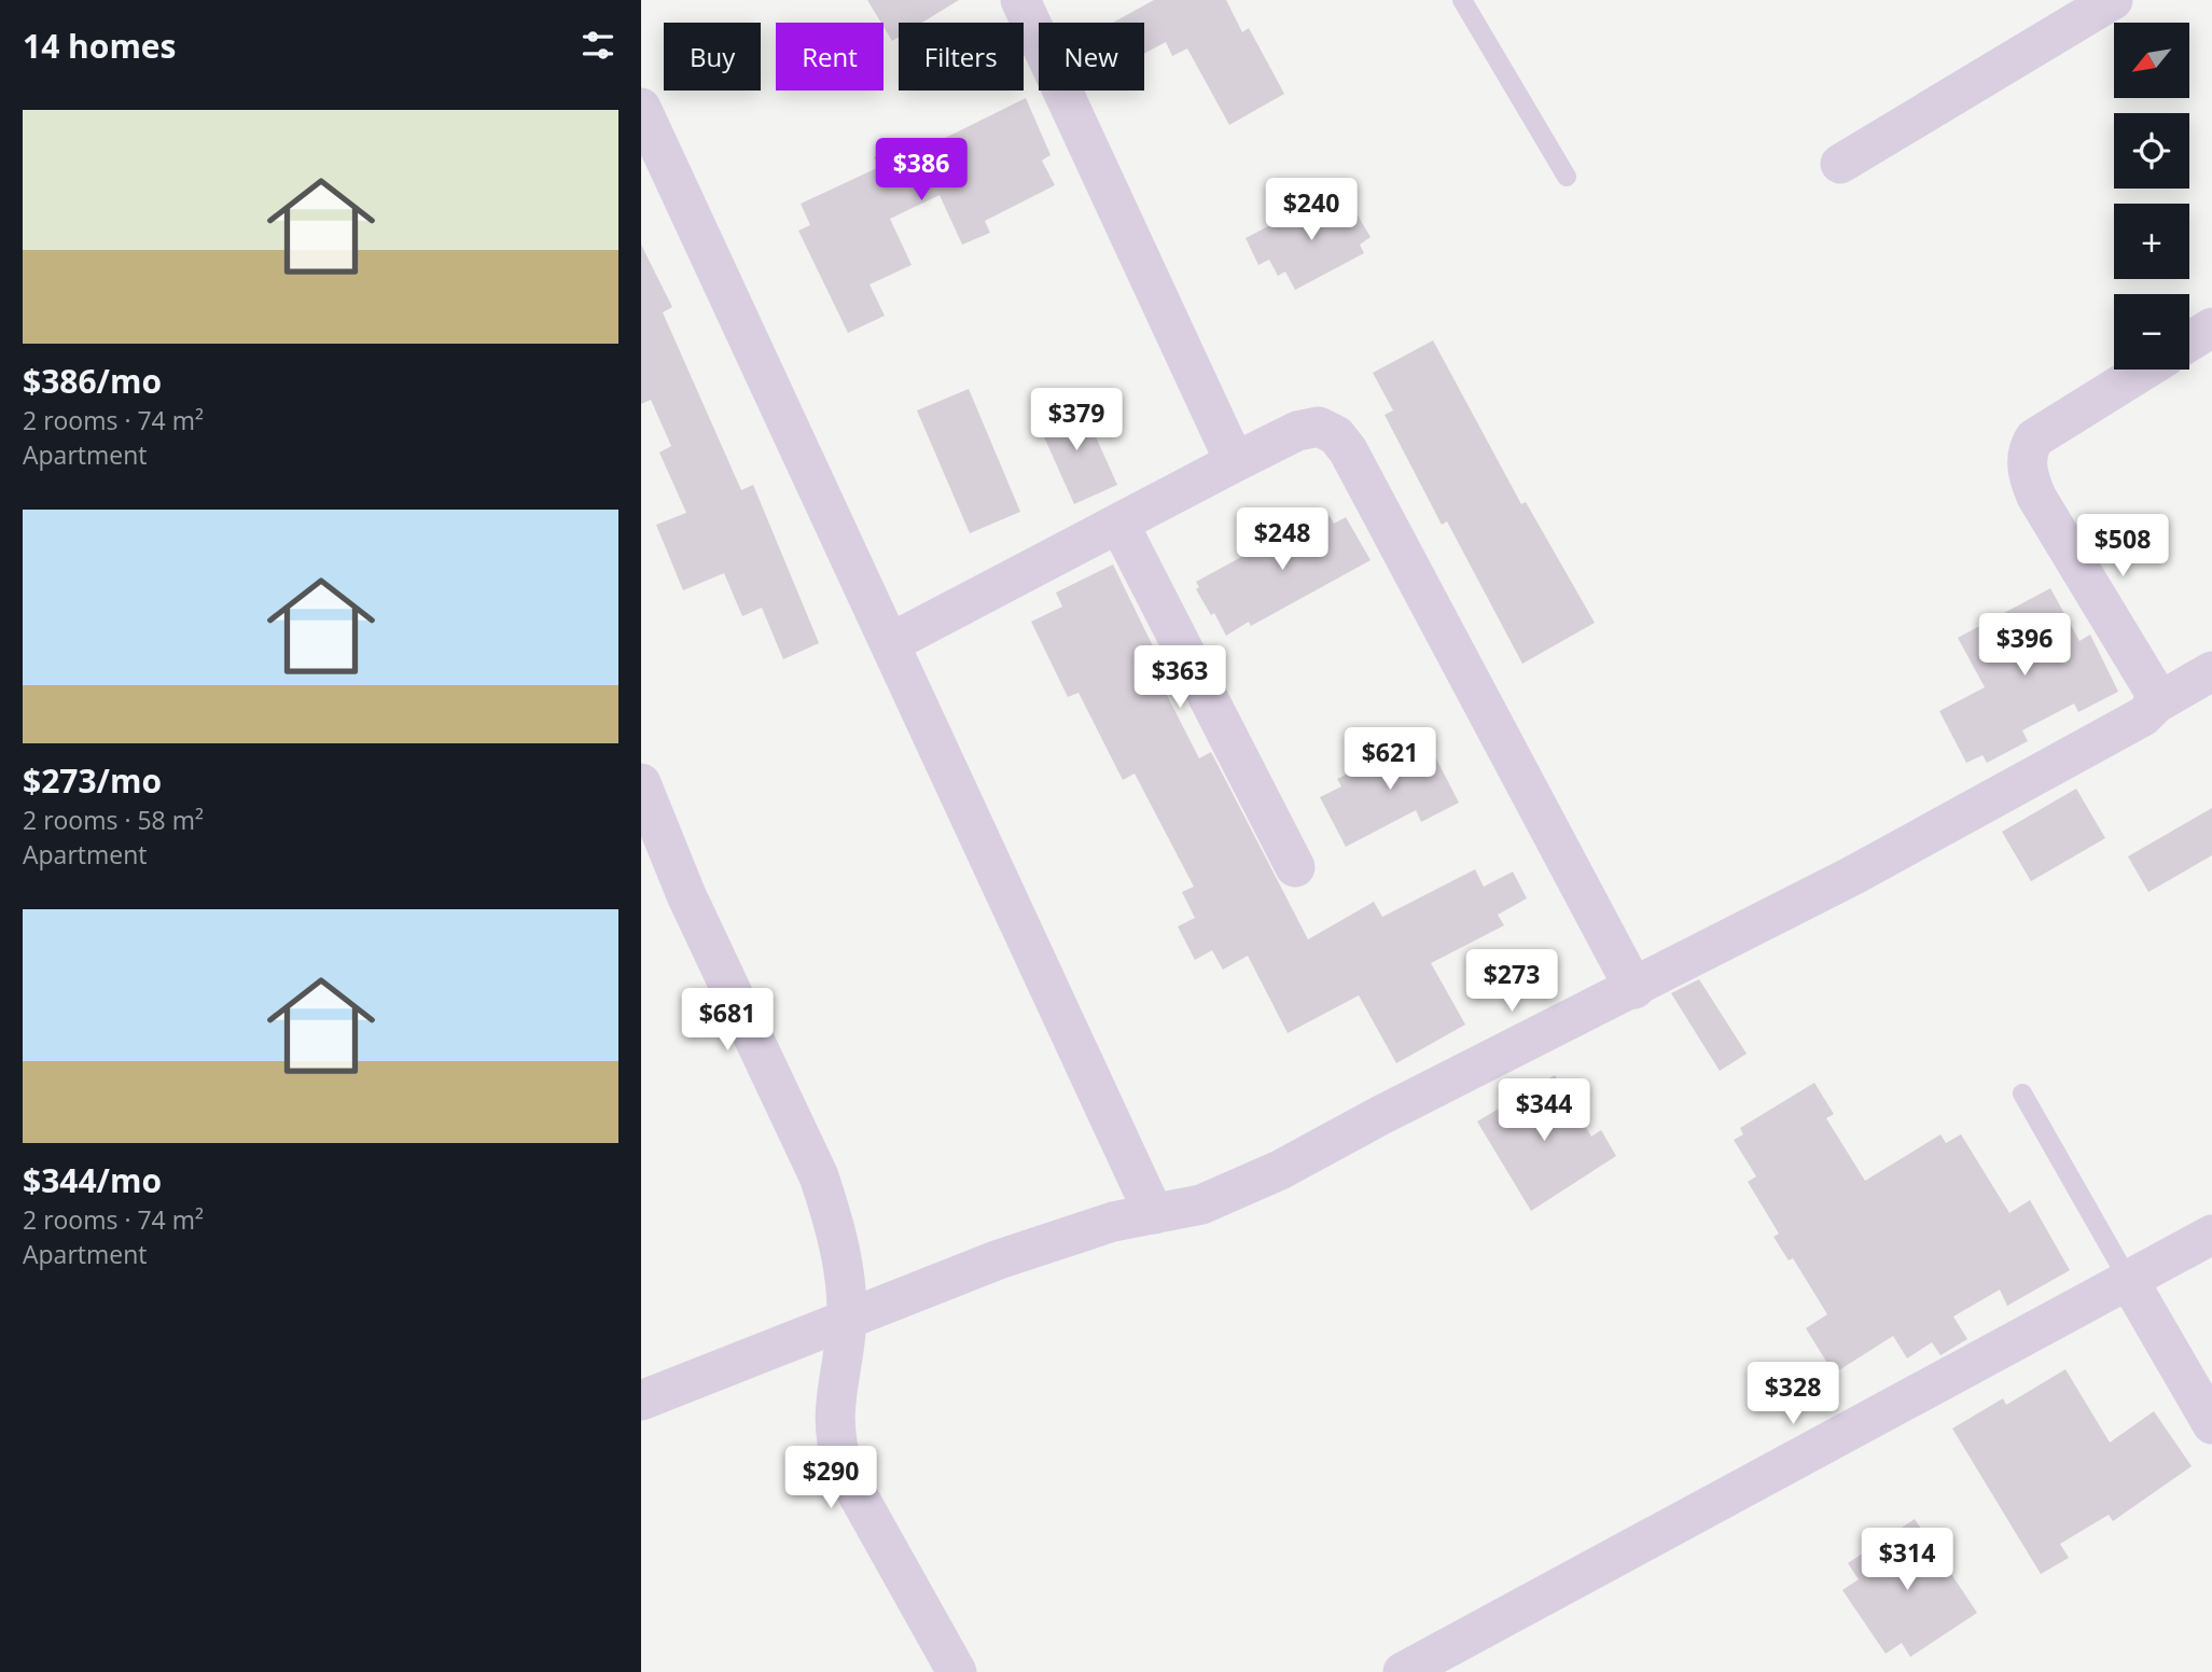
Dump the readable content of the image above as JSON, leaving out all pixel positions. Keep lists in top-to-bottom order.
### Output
{
  "north": "bottom left",
  "page": {
    "heading": "14 homes",
    "map_buttons": ["+", "−"],
    "chip": [
      "Buy",
      "Rent",
      "Filters",
      "New"
    ],
    "list": [
      {
        "name": "$386/mo",
        "note": "2 rooms · 74 m² · Apartment"
      },
      {
        "name": "$273/mo",
        "note": "2 rooms · 58 m² · Apartment"
      },
      {
        "name": "$344/mo",
        "note": "2 rooms · 74 m² · Apartment"
      }
    ],
    "price": [
      "$386",
      "$240",
      "$379",
      "$248",
      "$508",
      "$396",
      "$363",
      "$621",
      "$273",
      "$681",
      "$344",
      "$328",
      "$290",
      "$314"
    ]
  }
}
